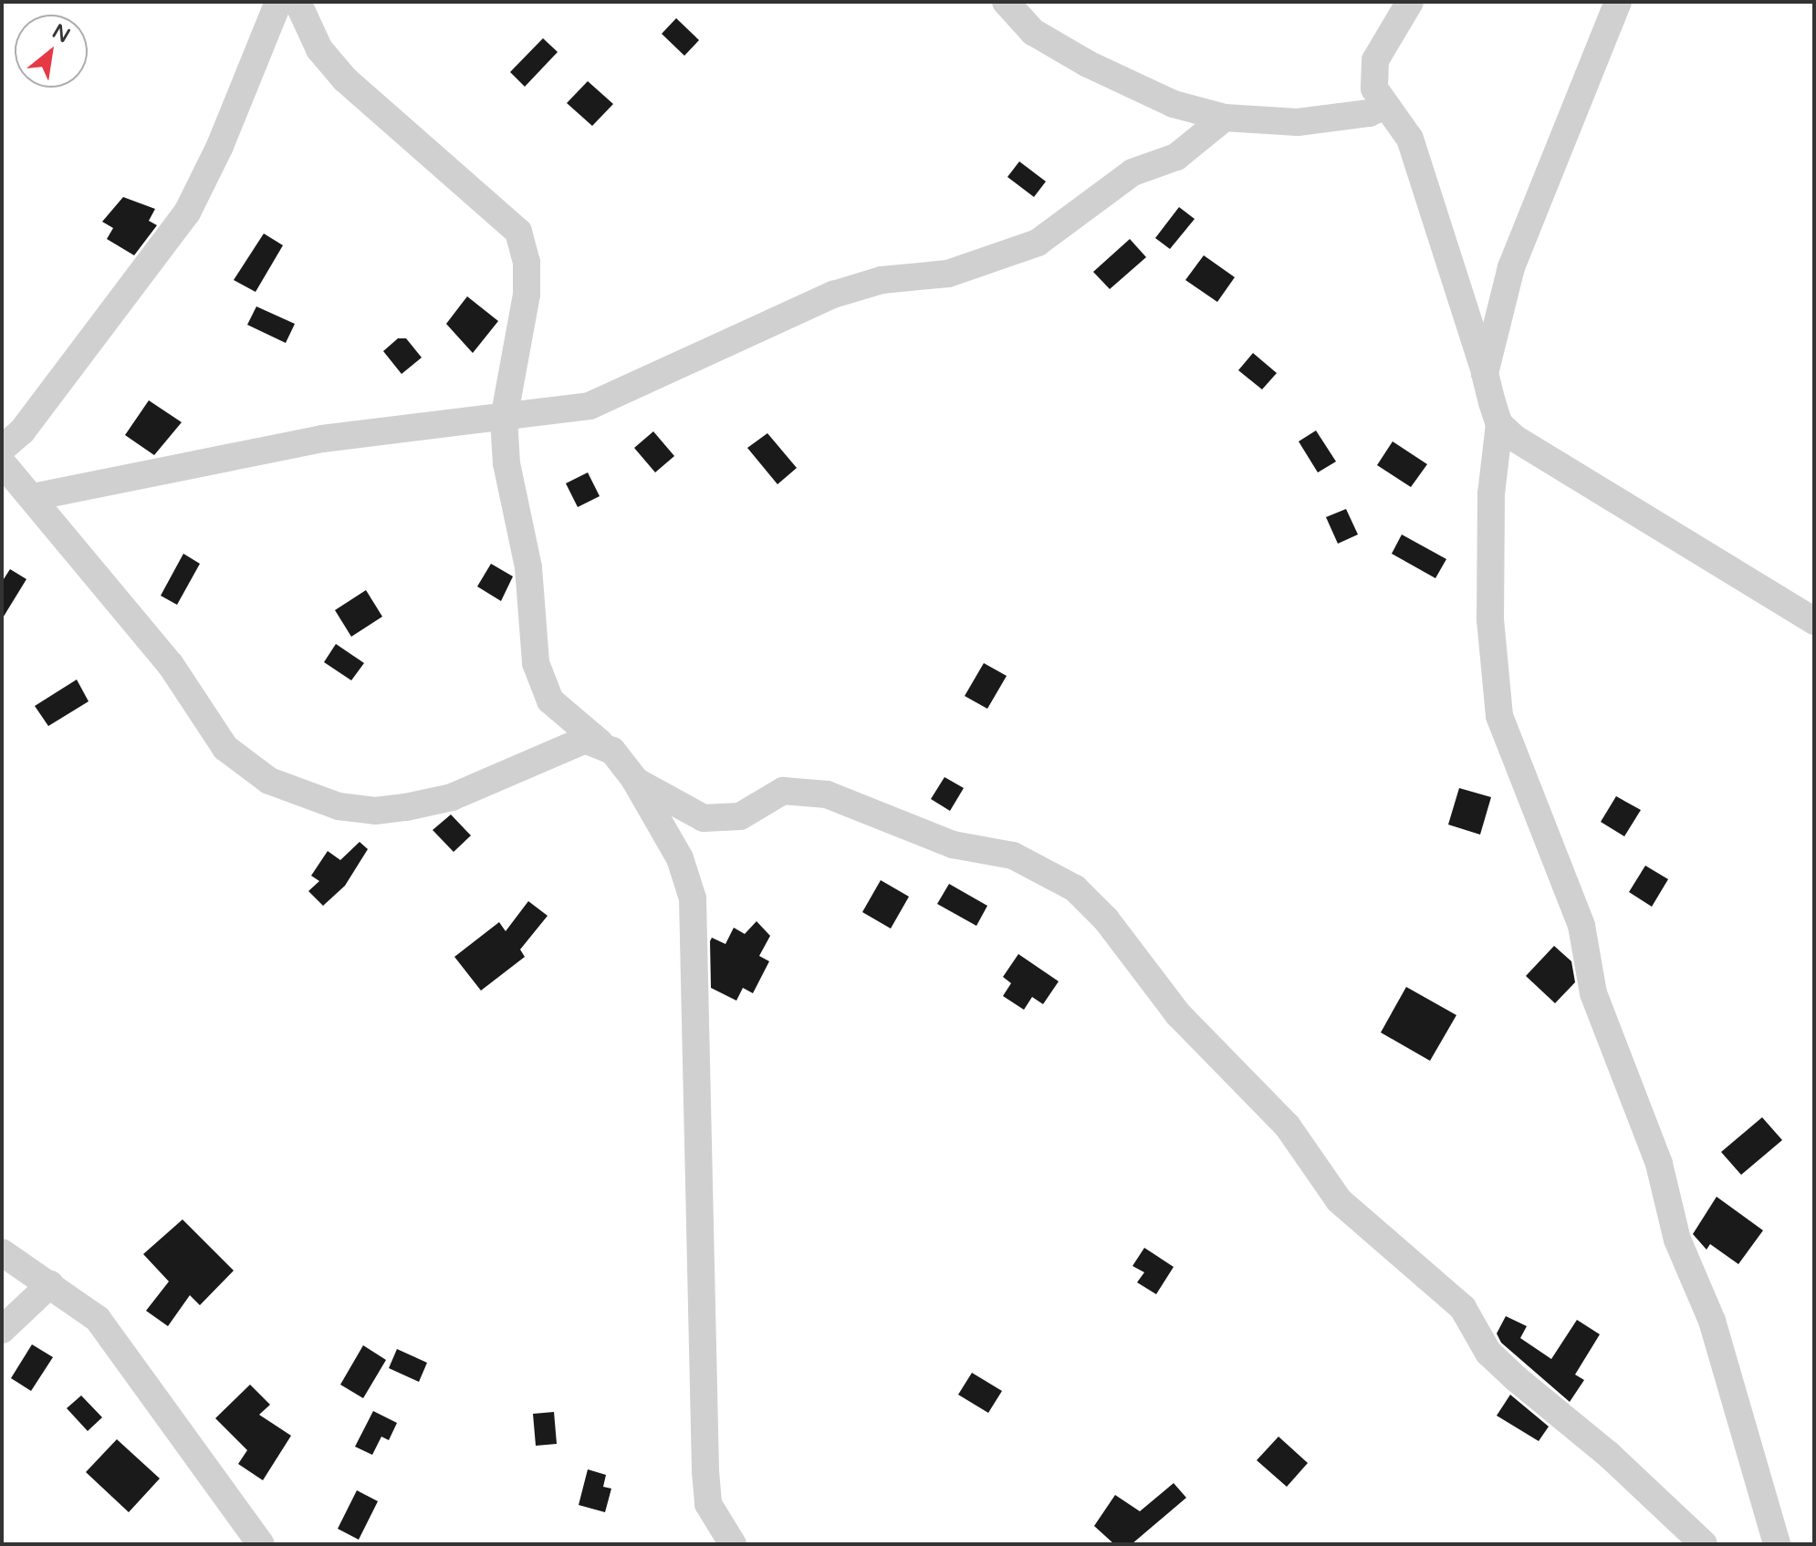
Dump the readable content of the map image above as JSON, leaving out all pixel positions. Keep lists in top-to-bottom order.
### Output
{
  "north": "top right"
}
